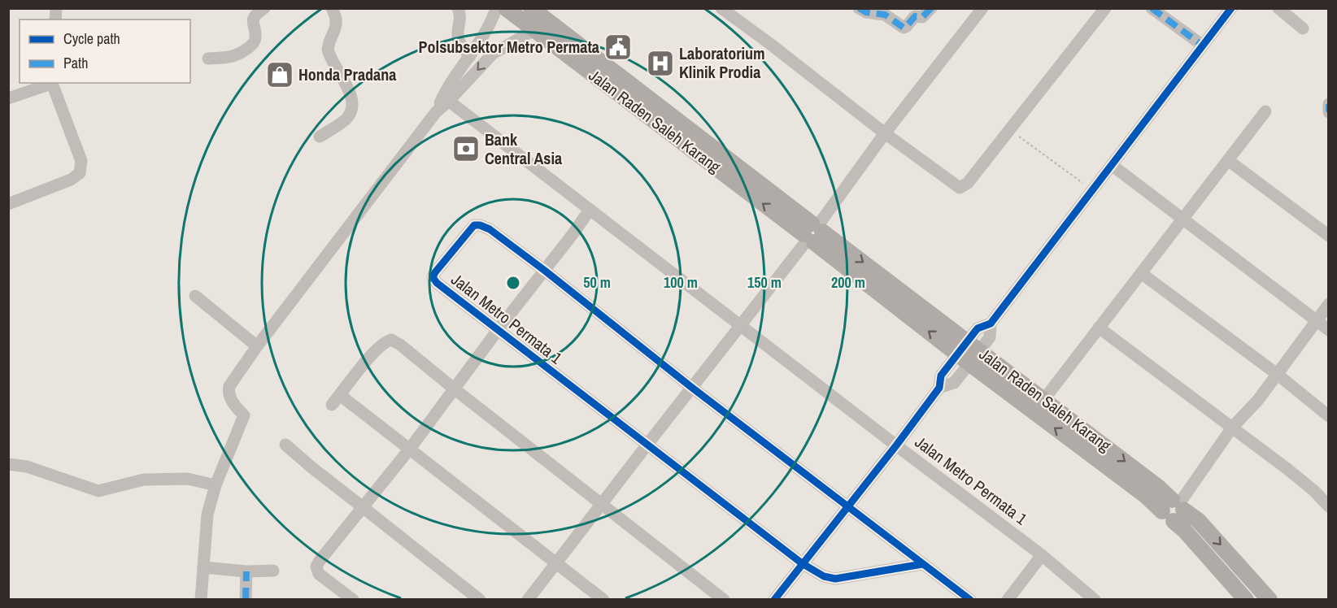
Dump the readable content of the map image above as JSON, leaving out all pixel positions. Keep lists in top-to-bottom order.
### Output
{
  "streets": {
    "main road": ["Jalan Raden Saleh Karang"],
    "street": ["Jalan Metro Permata 1"]
  },
  "places": {
    "public building": ["Polsubsektor Metro Permata"],
    "hospital": ["Laboratorium Klinik Prodia"],
    "shop": ["Honda Pradana"],
    "bank": ["Bank Central Asia"]
  },
  "legend": ["Cycle path", "Path"],
  "rings": [
    "50 m",
    "100 m",
    "150 m",
    "200 m"
  ]
}
